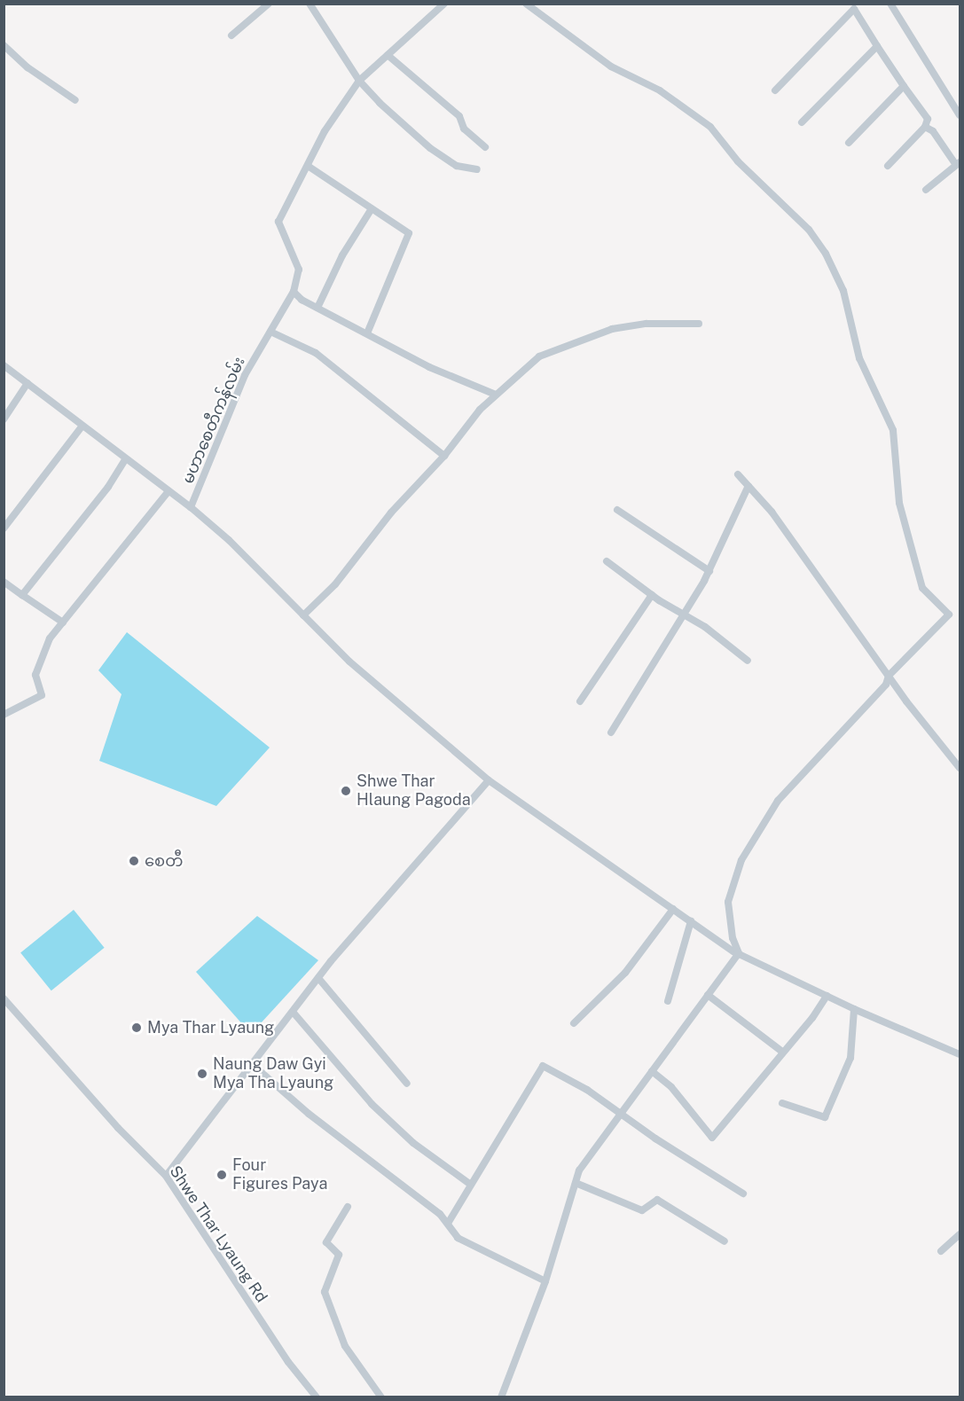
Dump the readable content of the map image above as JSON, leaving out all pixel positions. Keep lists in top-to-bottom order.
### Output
{
  "streets": {
    "street": ["မဟာစေတီကန်လမ်း", "Shwe Thar Lyaung Rd"]
  },
  "places": [
    "Shwe Thar Hlaung Pagoda",
    "စေတီ",
    "Mya Thar Lyaung",
    "Naung Daw Gyi Mya Tha Lyaung",
    "Four Figures Paya"
  ]
}
